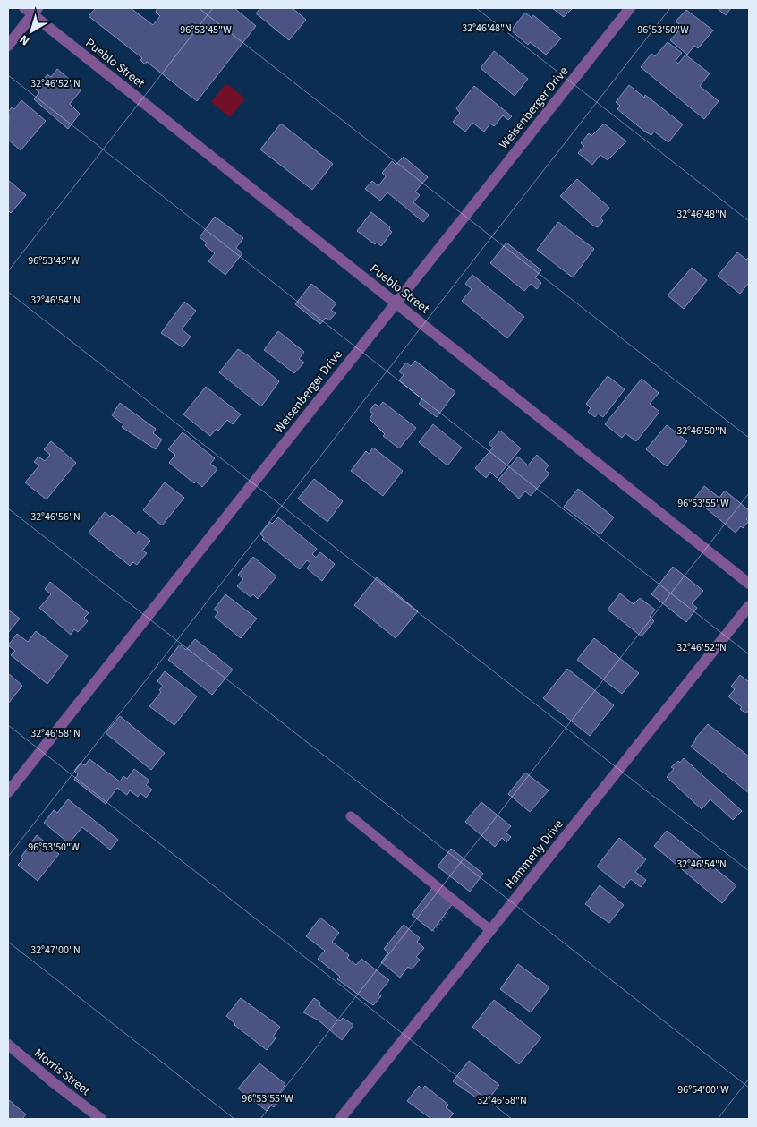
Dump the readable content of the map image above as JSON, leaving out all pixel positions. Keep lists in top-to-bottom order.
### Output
{
  "streets": {
    "street": [
      "Pueblo Street",
      "Weisenberger Drive",
      "Hammerly Drive",
      "Morris Street"
    ]
  },
  "crossings": [
    ["Pueblo Street", "Weisenberger Drive"]
  ],
  "north": "bottom left",
  "coordinates": [
    "32°46'48\"N",
    "96°53'45\"W",
    "96°53'50\"W",
    "32°46'52\"N",
    "32°46'54\"N",
    "32°46'50\"N",
    "96°53'55\"W",
    "32°46'56\"N",
    "32°46'58\"N",
    "32°47'00\"N",
    "96°54'00\"W"
  ]
}
